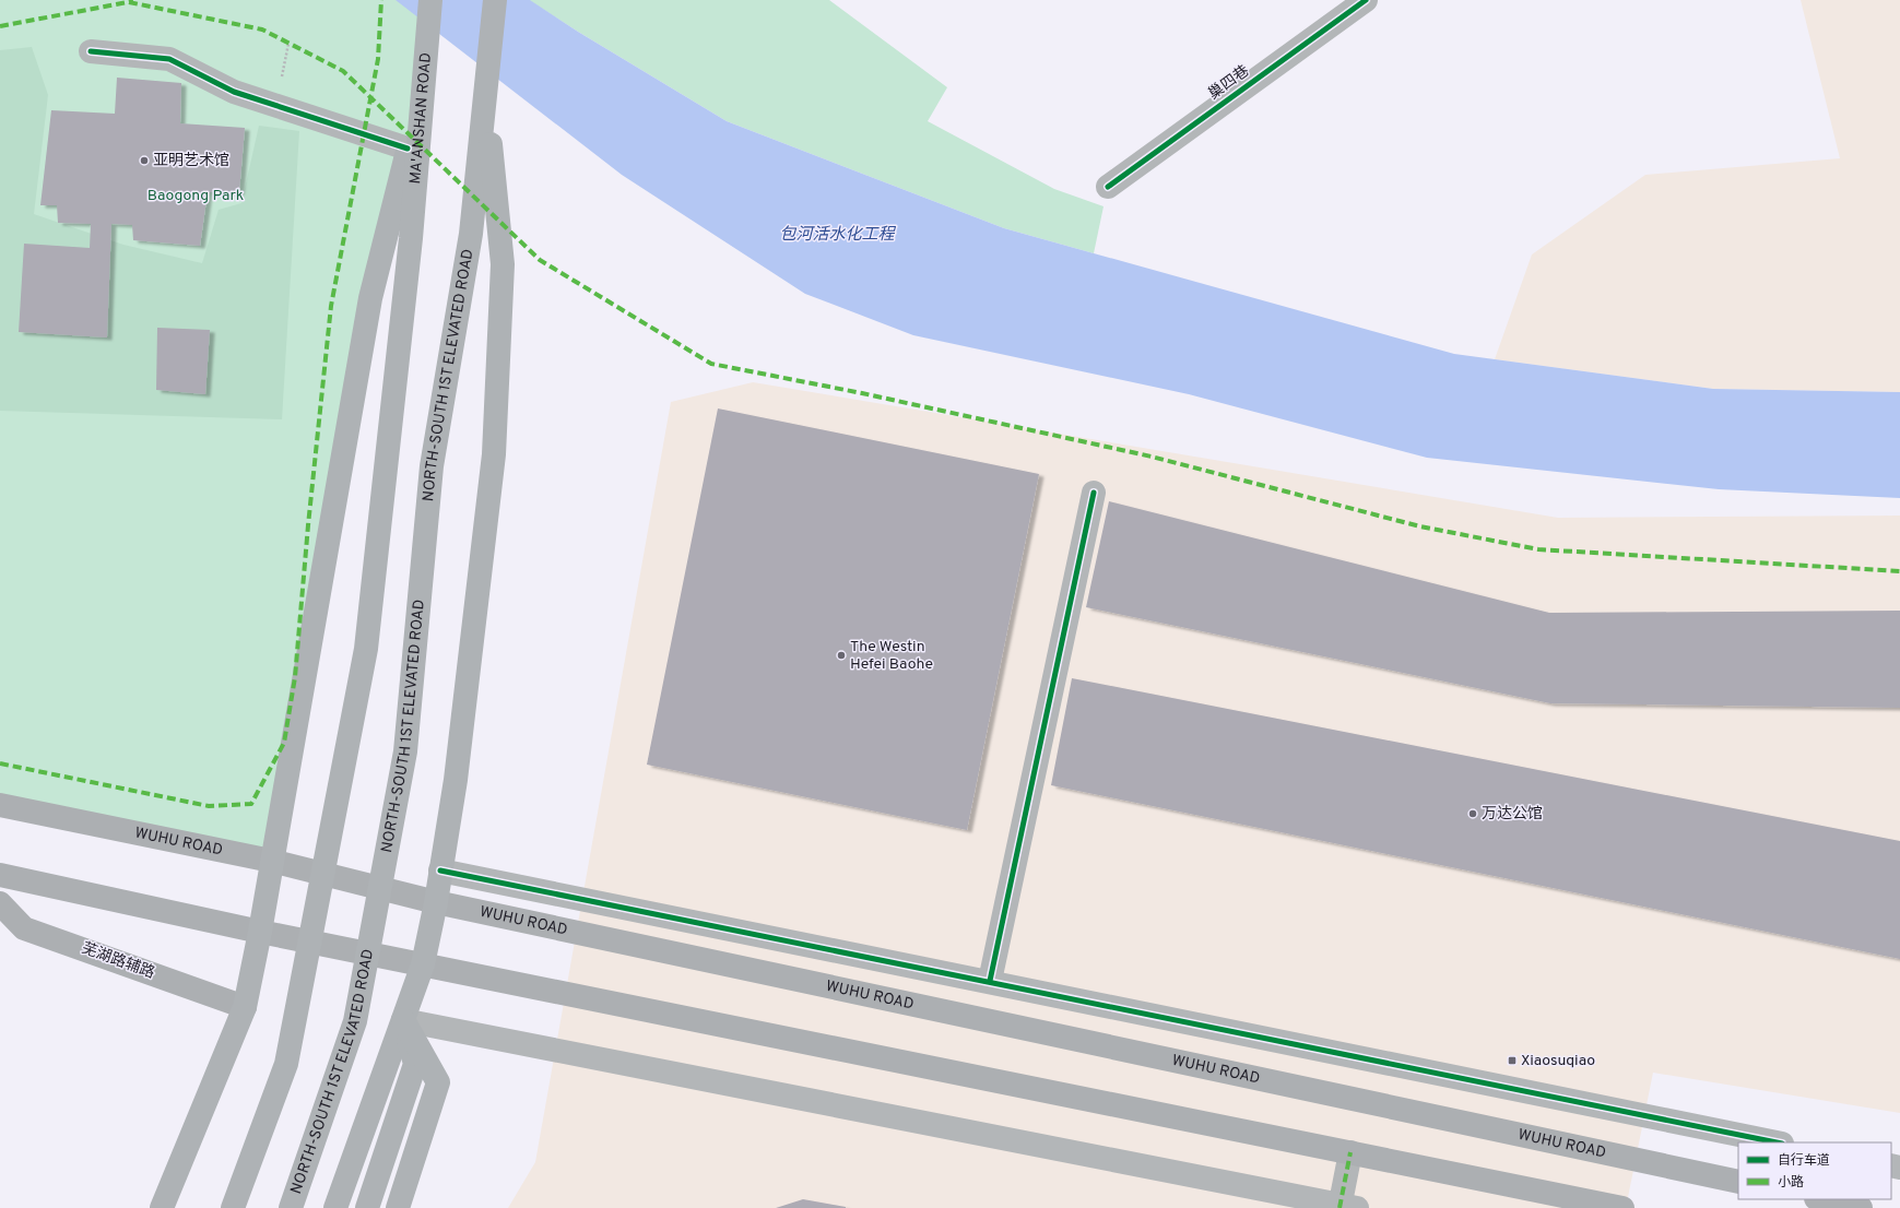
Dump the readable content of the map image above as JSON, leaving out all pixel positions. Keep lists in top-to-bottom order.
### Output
{
  "streets": {
    "highway": ["MA'ANSHAN ROAD", "NORTH-SOUTH 1ST ELEVATED ROAD"],
    "main road": ["WUHU ROAD", "芜湖路辅路"],
    "street": ["巢四巷"]
  },
  "water": ["包河活水化工程"],
  "parks": ["Baogong Park"],
  "places": {
    "other": ["亚明艺术馆", "The Westin Hefei Baohe", "万达公馆"],
    "transit": ["Xiaosuqiao"]
  },
  "legend": ["自行车道", "小路"]
}
